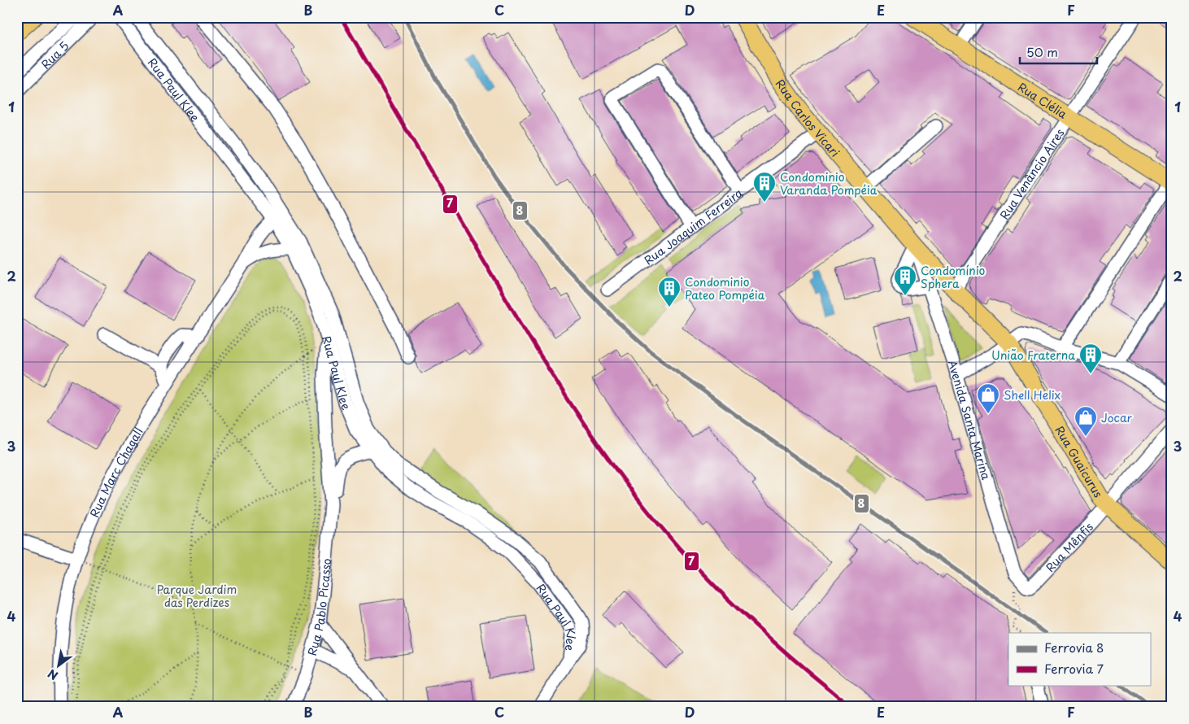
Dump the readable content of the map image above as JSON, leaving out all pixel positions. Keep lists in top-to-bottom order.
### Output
{
  "streets": {
    "main road": ["Rua Clélia", "Rua Carlos Vicari", "Rua Guaicurus"],
    "street": [
      "Rua 5",
      "Rua Paul Klee",
      "Rua Venâncio Aires",
      "Rua Joaquim Ferreira",
      "Avenida Santa Marina",
      "Rua Marc Chagall",
      "Rua Mênfis",
      "Rua Pablo Picasso"
    ]
  },
  "crossings": [
    ["Rua Paul Klee", "Rua Marc Chagall"],
    ["Rua Paul Klee", "Rua Pablo Picasso"],
    ["Rua Clélia", "Rua Venâncio Aires"],
    ["Rua Carlos Vicari", "Rua Venâncio Aires"],
    ["Rua Carlos Vicari", "Rua Joaquim Ferreira"],
    ["Rua Carlos Vicari", "Avenida Santa Marina"],
    ["Rua Carlos Vicari", "Rua Guaicurus"],
    ["Rua Venâncio Aires", "Rua Guaicurus"],
    ["Avenida Santa Marina", "Rua Mênfis"],
    ["Rua Guaicurus", "Rua Mênfis"]
  ],
  "parks": ["Parque Jardim das Perdizes"],
  "places": {
    "building": [
      "Condominio Varanda Pompéia",
      "Condomínio Sphera",
      "Condominio Pateo Pompéia",
      "União Fraterna"
    ],
    "shop": ["Shell Helix", "Jocar"]
  },
  "lines": ["rail line 8", "rail line 7"],
  "legend": ["Ferrovia 8", "Ferrovia 7"],
  "scale_bar": "50 m",
  "north": "bottom left",
  "grid": {
    "columns": [
      "A",
      "B",
      "C",
      "D",
      "E",
      "F"
    ],
    "rows": [
      "1",
      "2",
      "3",
      "4"
    ]
  }
}
